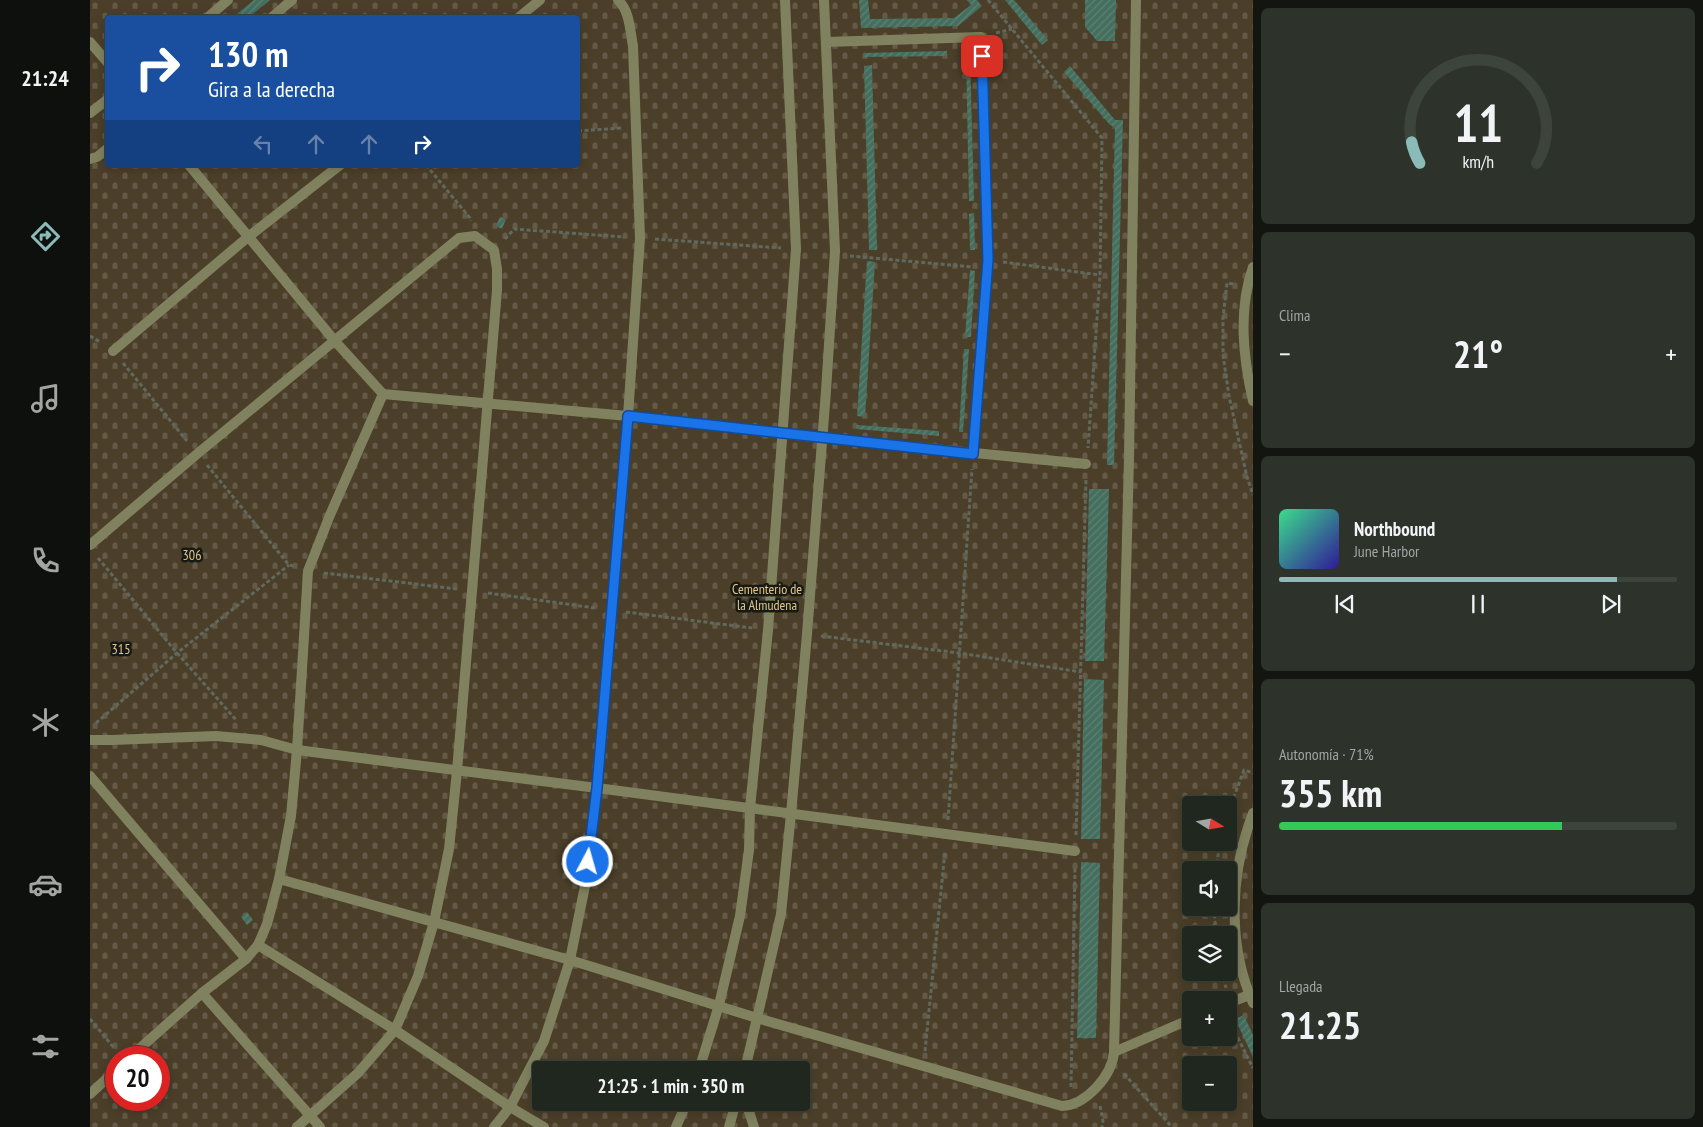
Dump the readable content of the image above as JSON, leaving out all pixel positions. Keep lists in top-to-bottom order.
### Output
{
  "parks": ["306", "Cementerio de la Almudena", "315"],
  "north": "right",
  "page": {
    "tabs": "21:24",
    "turn": ["130 m", "Gira a la derecha"],
    "tile": [
      "Clima",
      ["Autonomía · 71%", "355 km"],
      ["Llegada", "21:25"]
    ],
    "heat": ["−", "21°", "+"],
    "song": ["Northbound", "June Harbor"],
    "map_buttons": ["+", "−"],
    "limit": "20",
    "trip": "21:25 · 1 min · 350 m",
    "gauge": ["11", "km/h"]
  }
}
